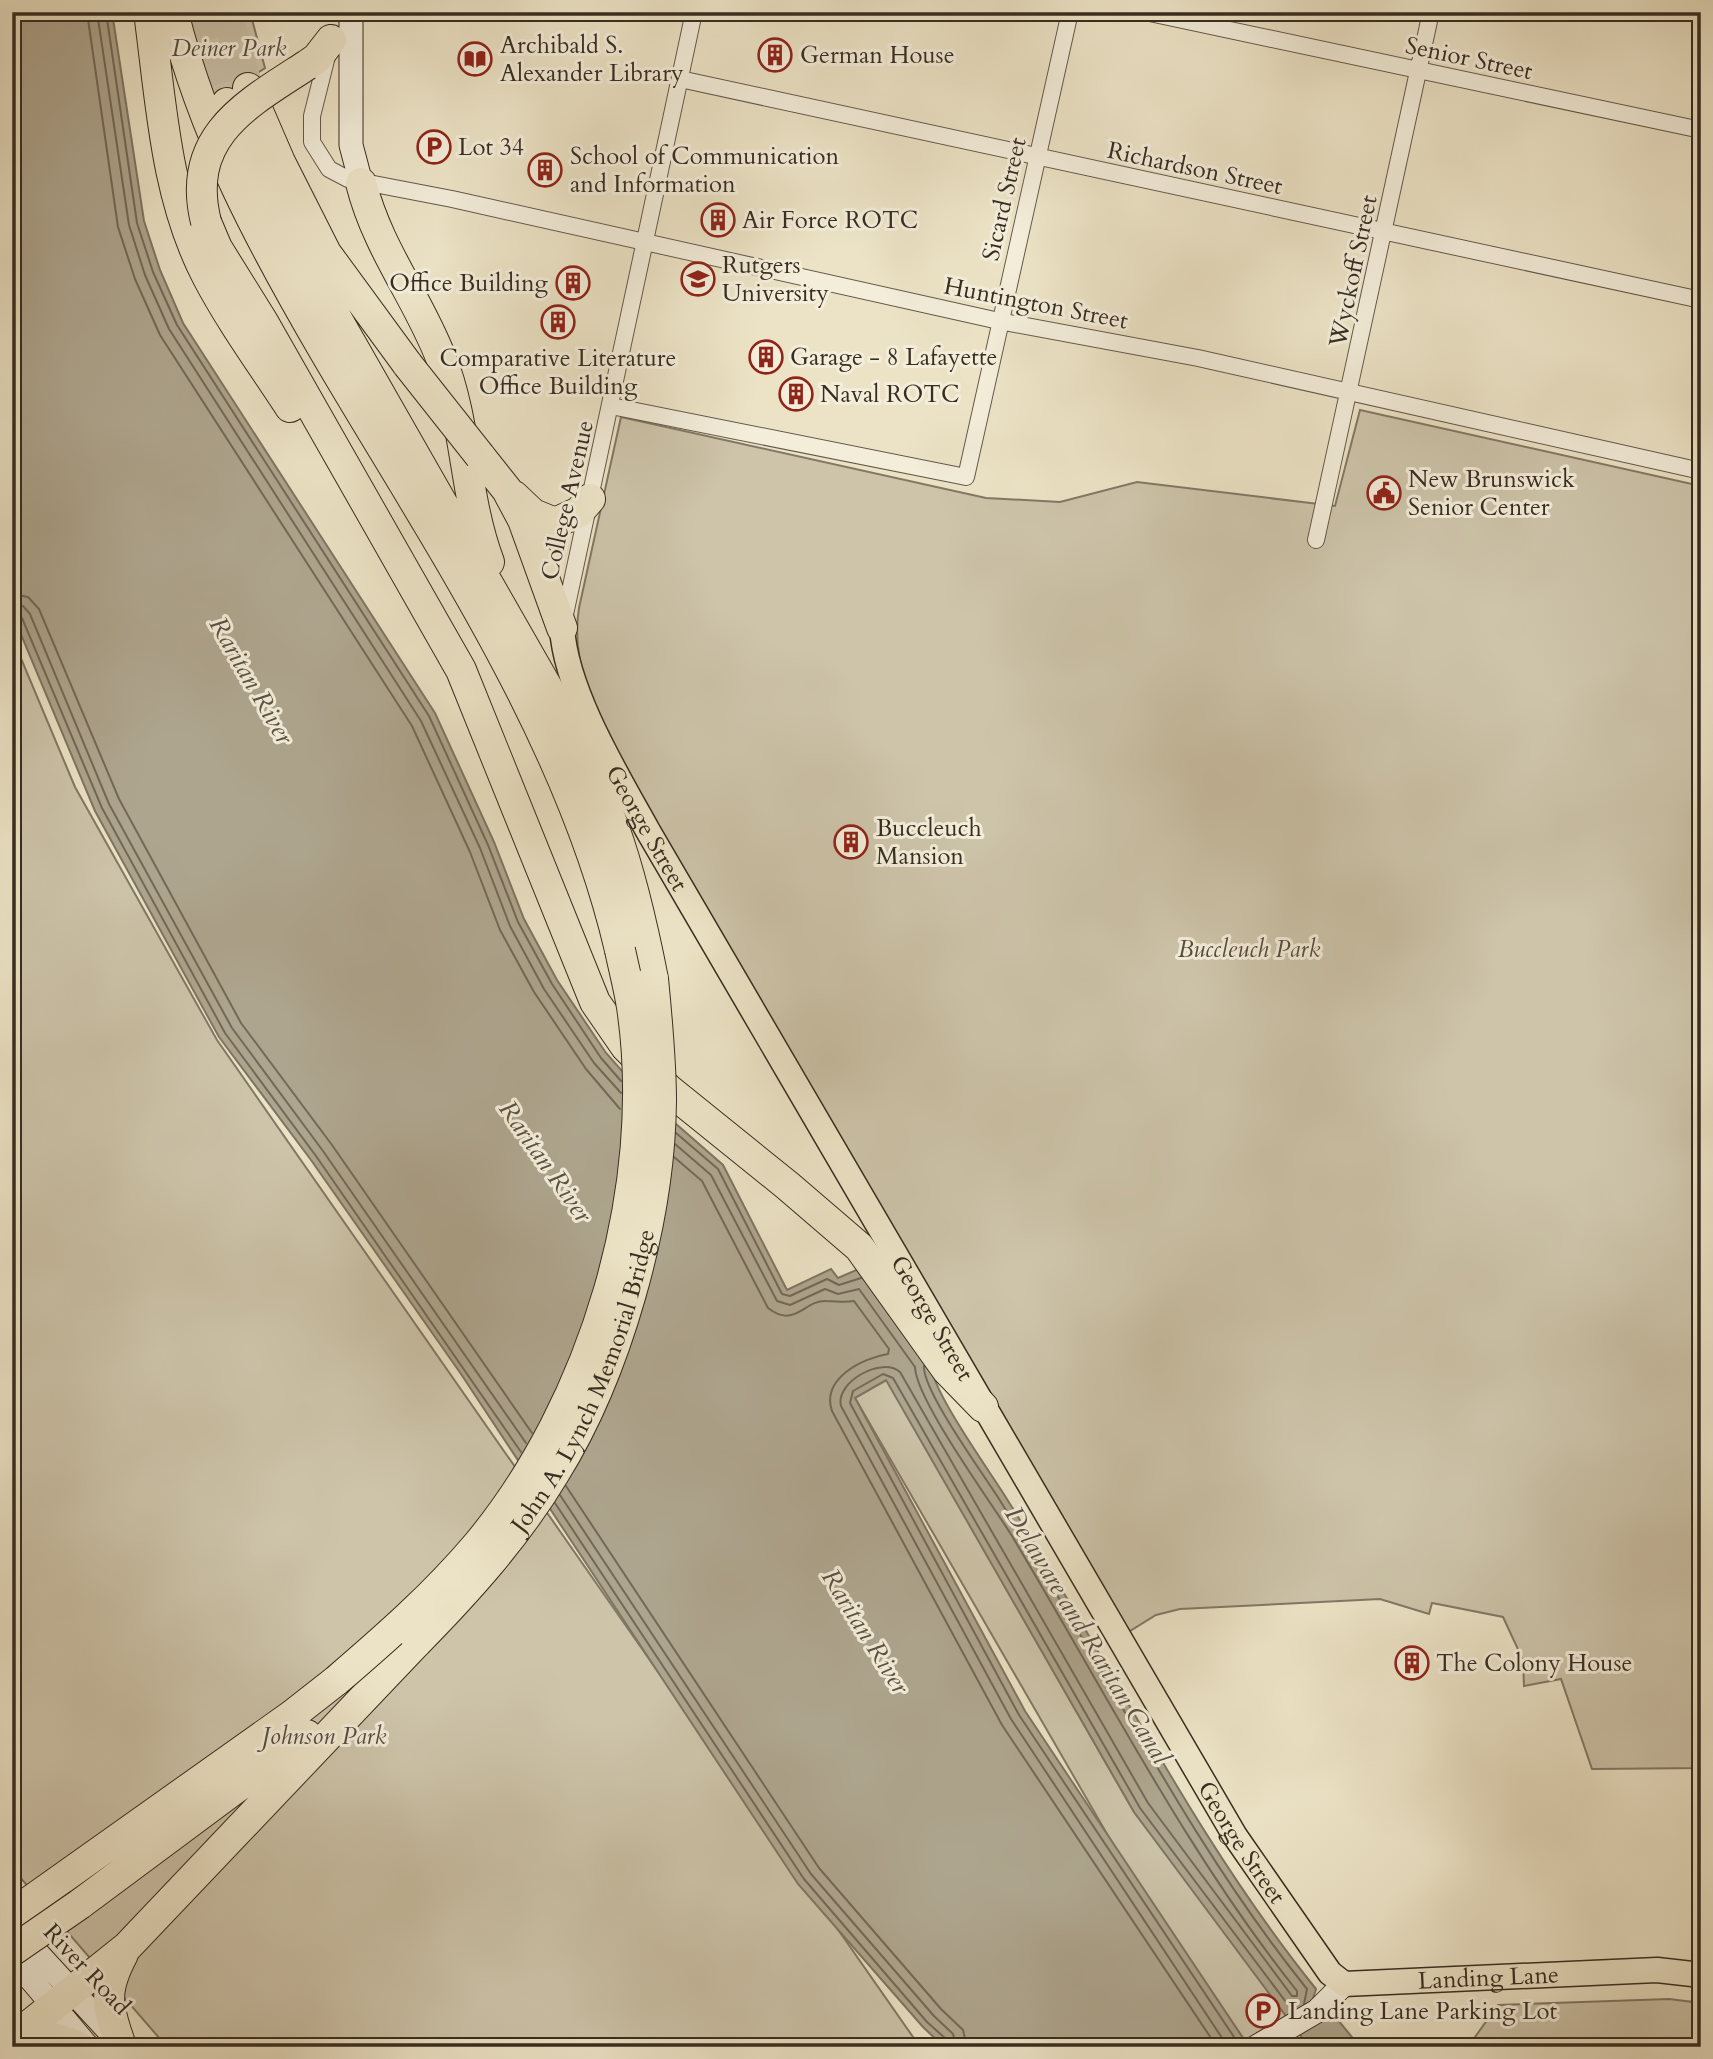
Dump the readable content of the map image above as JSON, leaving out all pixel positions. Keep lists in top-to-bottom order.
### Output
{
  "streets": {
    "highway": ["John A. Lynch Memorial Bridge"],
    "main road": ["George Street", "Landing Lane"],
    "street": [
      "Senior Street",
      "Richardson Street",
      "Sicard Street",
      "Wyckoff Street",
      "Huntington Street",
      "College Avenue",
      "River Road"
    ]
  },
  "crossings": [
    ["Senior Street", "Wyckoff Street"],
    ["Richardson Street", "Sicard Street"],
    ["Richardson Street", "Wyckoff Street"],
    ["Richardson Street", "College Avenue"],
    ["Sicard Street", "Huntington Street"],
    ["Sicard Street", "College Avenue"],
    ["Wyckoff Street", "Huntington Street"],
    ["Huntington Street", "College Avenue"],
    ["College Avenue", "George Street"],
    ["George Street", "Landing Lane"]
  ],
  "water": ["Raritan River", "Delaware and Raritan Canal"],
  "parks": ["Deiner Park", "Buccleuch Park", "Johnson Park"],
  "places": {
    "building": [
      "German House",
      "School of Communication and Information",
      "Air Force ROTC",
      "Office Building",
      "Comparative Literature Office Building",
      "Garage - 8 Lafayette",
      "Naval ROTC",
      "Buccleuch Mansion",
      "The Colony House"
    ],
    "library": ["Archibald S. Alexander Library"],
    "parking": ["Lot 34", "Landing Lane Parking Lot"],
    "school or university": ["Rutgers University"],
    "public building": ["New Brunswick Senior Center"]
  }
}
